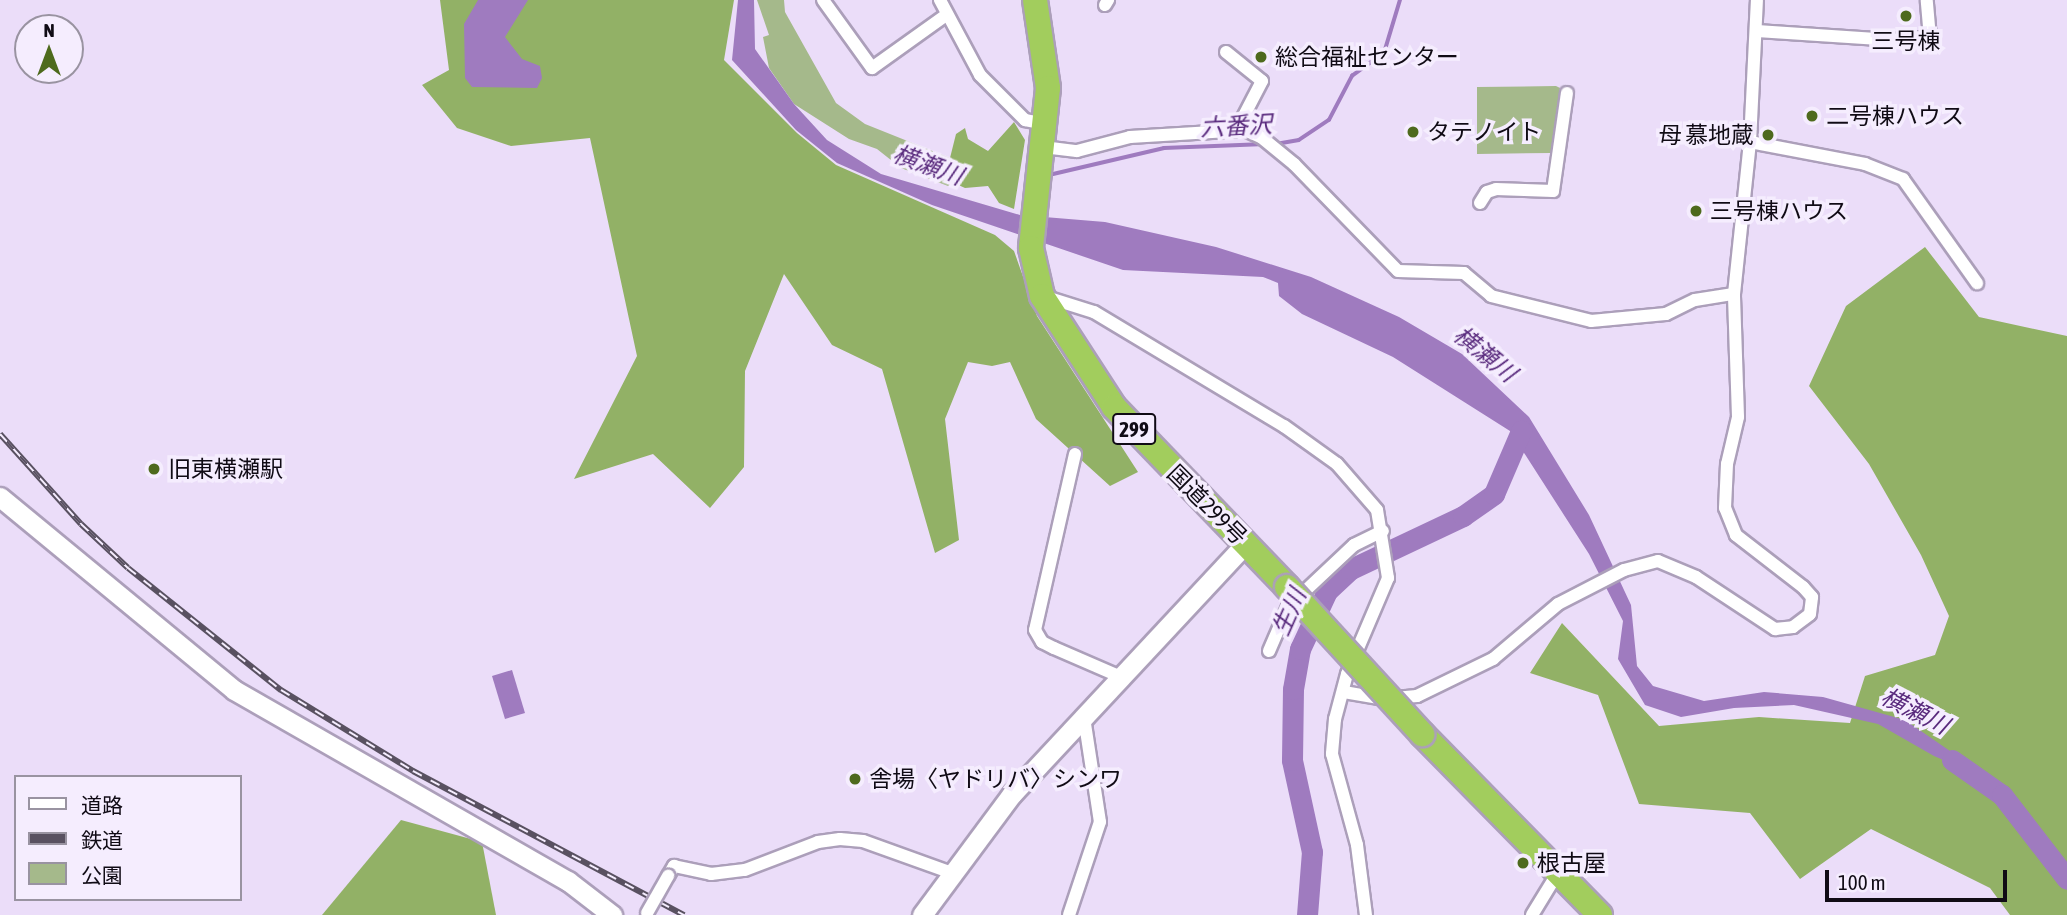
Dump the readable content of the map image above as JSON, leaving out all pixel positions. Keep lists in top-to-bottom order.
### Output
{
  "streets": {
    "highway": ["299", "国道299号"]
  },
  "water": ["六番沢", "横瀬川", "生川"],
  "places": [
    "三号棟",
    "総合福祉センター",
    "二号棟ハウス",
    "タテノイト",
    "母 慕地蔵",
    "三号棟ハウス",
    "旧東横瀬駅",
    "舎場〈ヤドリバ〉シンワ",
    "根古屋"
  ],
  "legend": ["道路", "鉄道", "公園"],
  "scale_bar": "100 m",
  "north": "top"
}
